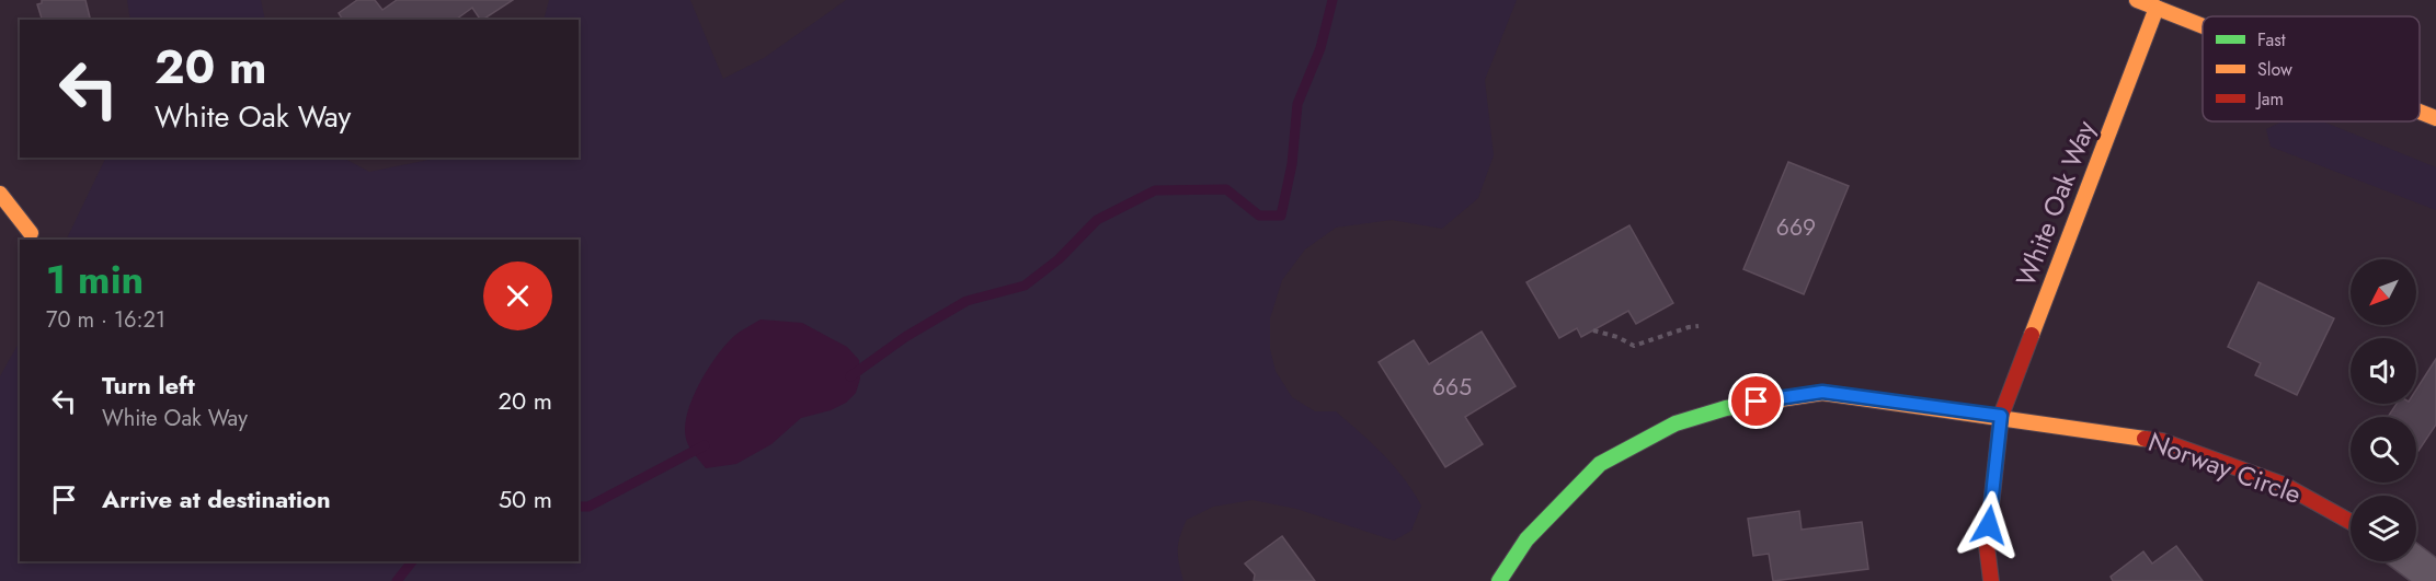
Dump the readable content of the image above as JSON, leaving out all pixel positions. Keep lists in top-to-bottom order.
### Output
{
  "streets": {
    "street": ["White Oak Way", "Norway Circle"]
  },
  "crossings": [
    ["White Oak Way", "Norway Circle"]
  ],
  "house_numbers": ["669", "665"],
  "legend": ["Fast", "Slow", "Jam"],
  "north": "bottom left",
  "page": {
    "turn": ["20 m", "White Oak Way"],
    "heading": ["1 min", "70 m · 16:21"],
    "list": [
      {
        "name": "Turn left",
        "note": "White Oak Way",
        "value": "20 m"
      },
      {
        "name": "Arrive at destination",
        "value": "50 m"
      }
    ]
  }
}
